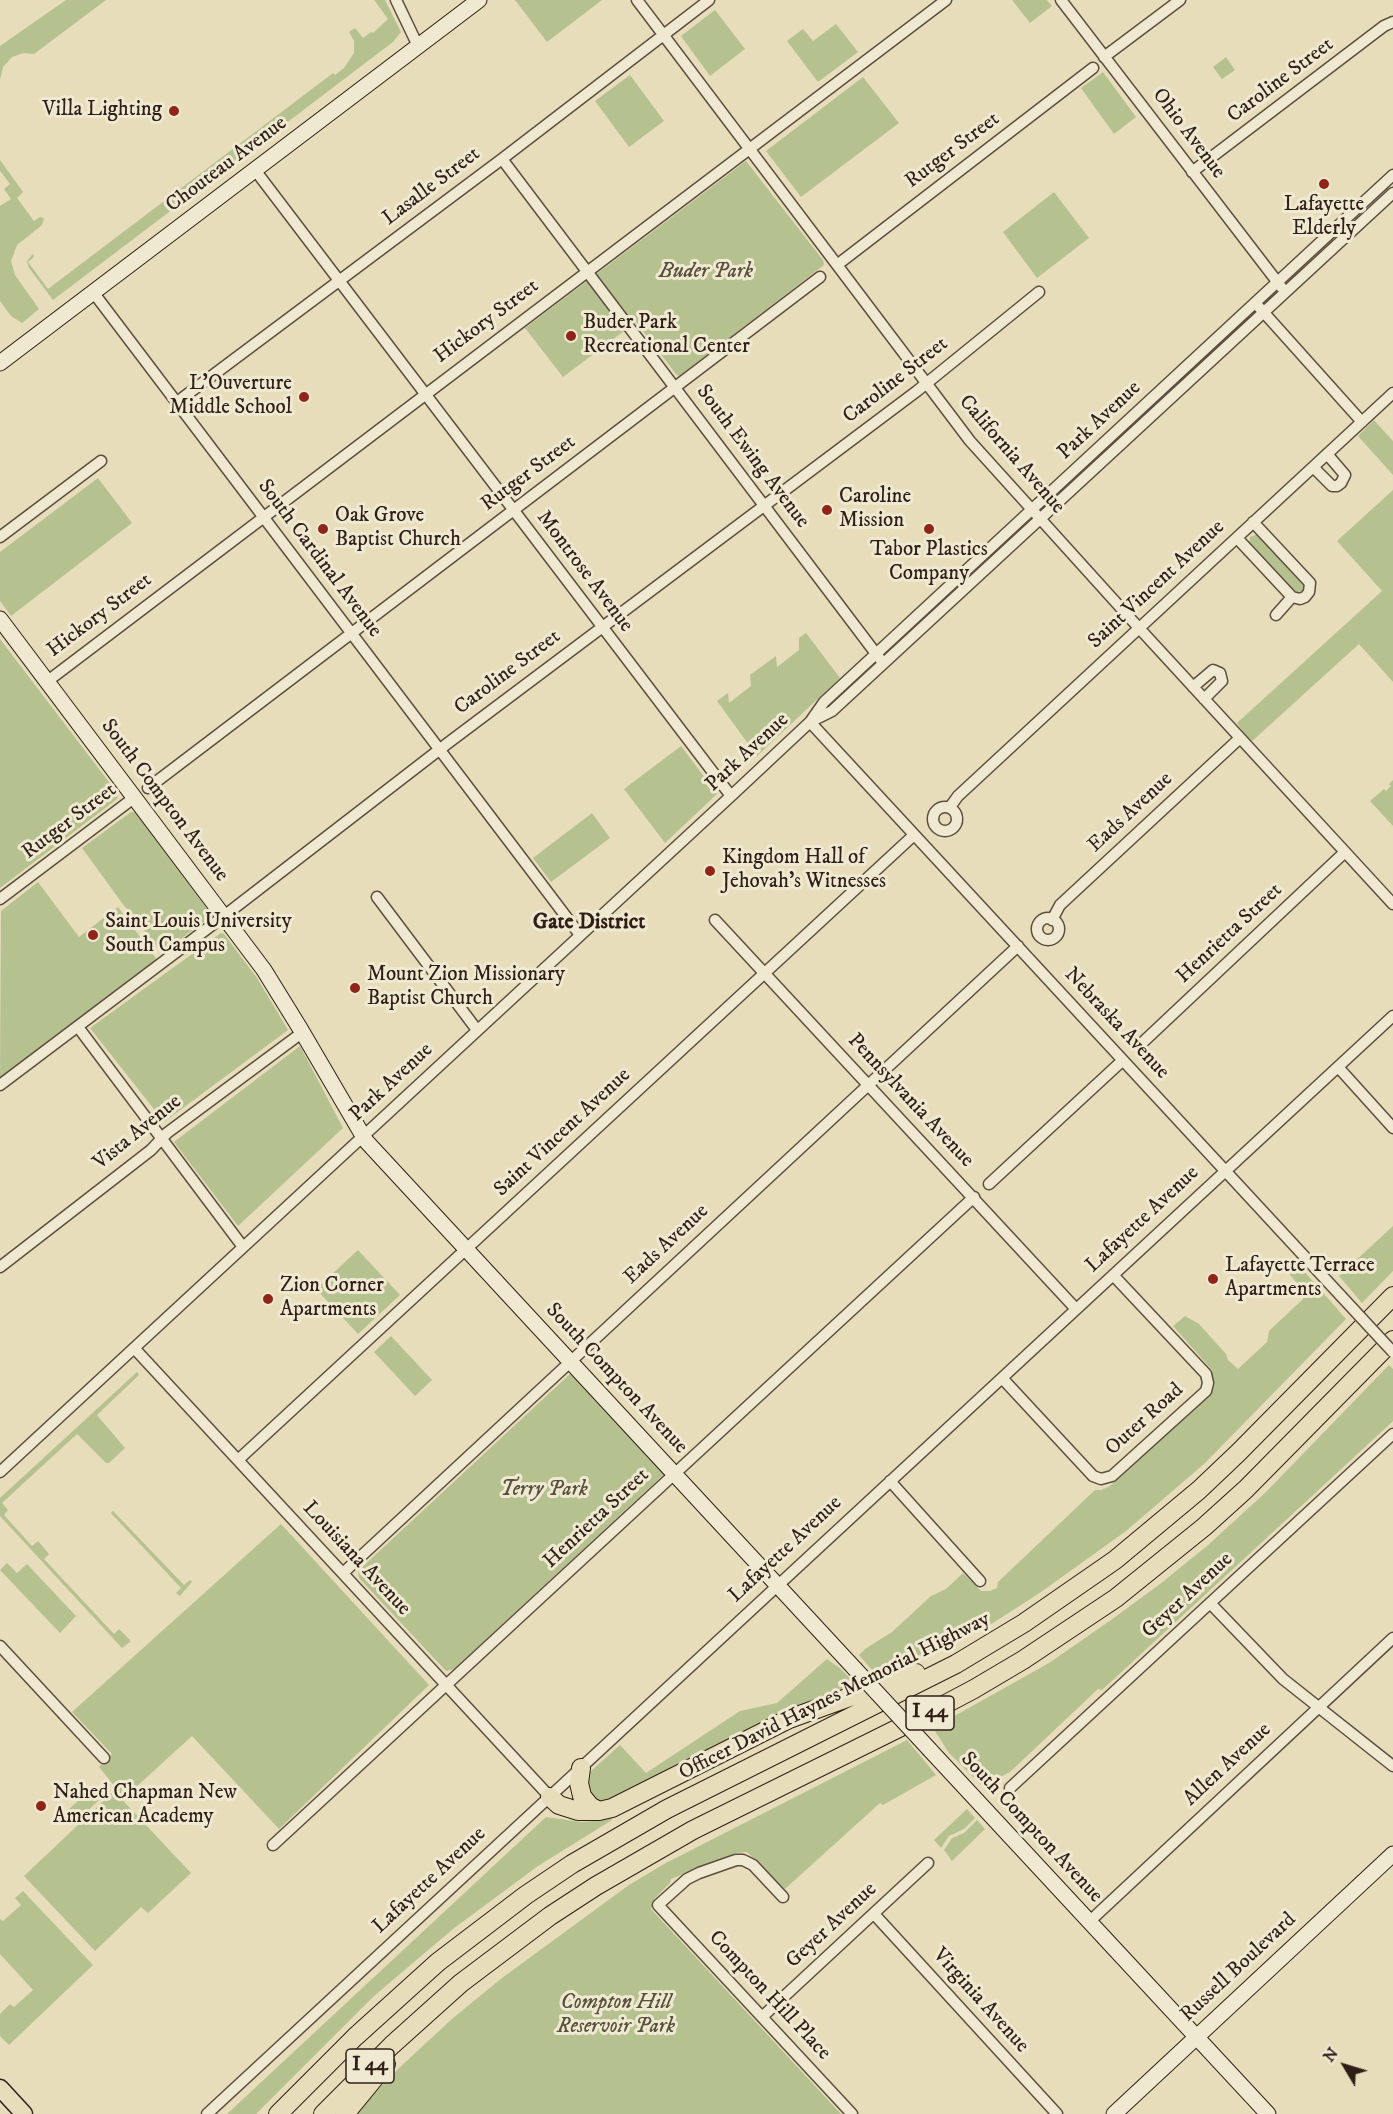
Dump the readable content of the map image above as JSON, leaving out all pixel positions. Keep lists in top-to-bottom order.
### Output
{
  "streets": {
    "highway": ["Officer David Haynes Memorial Highway", "I 44"],
    "main road": ["Chouteau Avenue", "South Compton Avenue", "Russell Boulevard"],
    "street": [
      "Caroline Street",
      "Ohio Avenue",
      "Rutger Street",
      "Lasalle Street",
      "Hickory Street",
      "Park Avenue",
      "California Avenue",
      "South Ewing Avenue",
      "South Cardinal Avenue",
      "Montrose Avenue",
      "Saint Vincent Avenue",
      "Eads Avenue",
      "Henrietta Street",
      "Nebraska Avenue",
      "Pennsylvania Avenue",
      "Vista Avenue",
      "Lafayette Avenue",
      "Outer Road",
      "Louisiana Avenue",
      "Geyer Avenue",
      "Allen Avenue",
      "Compton Hill Place",
      "Virginia Avenue"
    ]
  },
  "crossings": [
    ["Caroline Street", "Ohio Avenue"],
    ["Caroline Street", "California Avenue"],
    ["Caroline Street", "South Ewing Avenue"],
    ["Caroline Street", "South Cardinal Avenue"],
    ["Caroline Street", "Montrose Avenue"],
    ["Caroline Street", "South Compton Avenue"],
    ["Ohio Avenue", "Park Avenue"],
    ["Rutger Street", "California Avenue"],
    ["Rutger Street", "South Ewing Avenue"],
    ["Rutger Street", "South Cardinal Avenue"],
    ["Rutger Street", "Montrose Avenue"],
    ["Rutger Street", "South Compton Avenue"],
    ["Chouteau Avenue", "South Cardinal Avenue"],
    ["Chouteau Avenue", "Montrose Avenue"],
    ["Lasalle Street", "California Avenue"],
    ["Lasalle Street", "South Ewing Avenue"],
    ["Lasalle Street", "South Cardinal Avenue"],
    ["Lasalle Street", "Montrose Avenue"],
    ["Hickory Street", "California Avenue"],
    ["Hickory Street", "South Ewing Avenue"],
    ["Hickory Street", "South Cardinal Avenue"],
    ["Hickory Street", "Montrose Avenue"],
    ["Park Avenue", "California Avenue"],
    ["Park Avenue", "South Ewing Avenue"],
    ["Park Avenue", "South Cardinal Avenue"],
    ["Park Avenue", "Montrose Avenue"],
    ["Park Avenue", "South Compton Avenue"],
    ["Park Avenue", "Nebraska Avenue"],
    ["Park Avenue", "Louisiana Avenue"],
    ["California Avenue", "Saint Vincent Avenue"],
    ["California Avenue", "Eads Avenue"],
    ["California Avenue", "Henrietta Street"],
    ["Saint Vincent Avenue", "South Compton Avenue"],
    ["Saint Vincent Avenue", "Nebraska Avenue"],
    ["Saint Vincent Avenue", "Pennsylvania Avenue"],
    ["Saint Vincent Avenue", "Louisiana Avenue"],
    ["South Compton Avenue", "Eads Avenue"],
    ["South Compton Avenue", "Henrietta Street"],
    ["South Compton Avenue", "Vista Avenue"],
    ["South Compton Avenue", "Lafayette Avenue"],
    ["South Compton Avenue", "Allen Avenue"],
    ["South Compton Avenue", "Russell Boulevard"],
    ["Eads Avenue", "Nebraska Avenue"],
    ["Eads Avenue", "Pennsylvania Avenue"],
    ["Eads Avenue", "Louisiana Avenue"],
    ["Henrietta Street", "Pennsylvania Avenue"],
    ["Henrietta Street", "Louisiana Avenue"],
    ["Nebraska Avenue", "Lafayette Avenue"],
    ["Pennsylvania Avenue", "Lafayette Avenue"],
    ["Lafayette Avenue", "Outer Road"],
    ["Lafayette Avenue", "Louisiana Avenue"],
    ["Geyer Avenue", "Compton Hill Place"],
    ["Geyer Avenue", "Virginia Avenue"]
  ],
  "districts": ["Gate District"],
  "parks": ["Buder Park", "Terry Park", "Compton Hill Reservoir Park"],
  "places": [
    "Villa Lighting",
    "Lafayette Elderly",
    "Buder Park Recreational Center",
    "L'Ouverture Middle School",
    "Caroline Mission",
    "Oak Grove Baptist Church",
    "Tabor Plastics Company",
    "Kingdom Hall of Jehovah's Witnesses",
    "Saint Louis University South Campus",
    "Mount Zion Missionary Baptist Church",
    "Lafayette Terrace Apartments",
    "Zion Corner Apartments",
    "Nahed Chapman New American Academy"
  ],
  "north": "top left"
}
